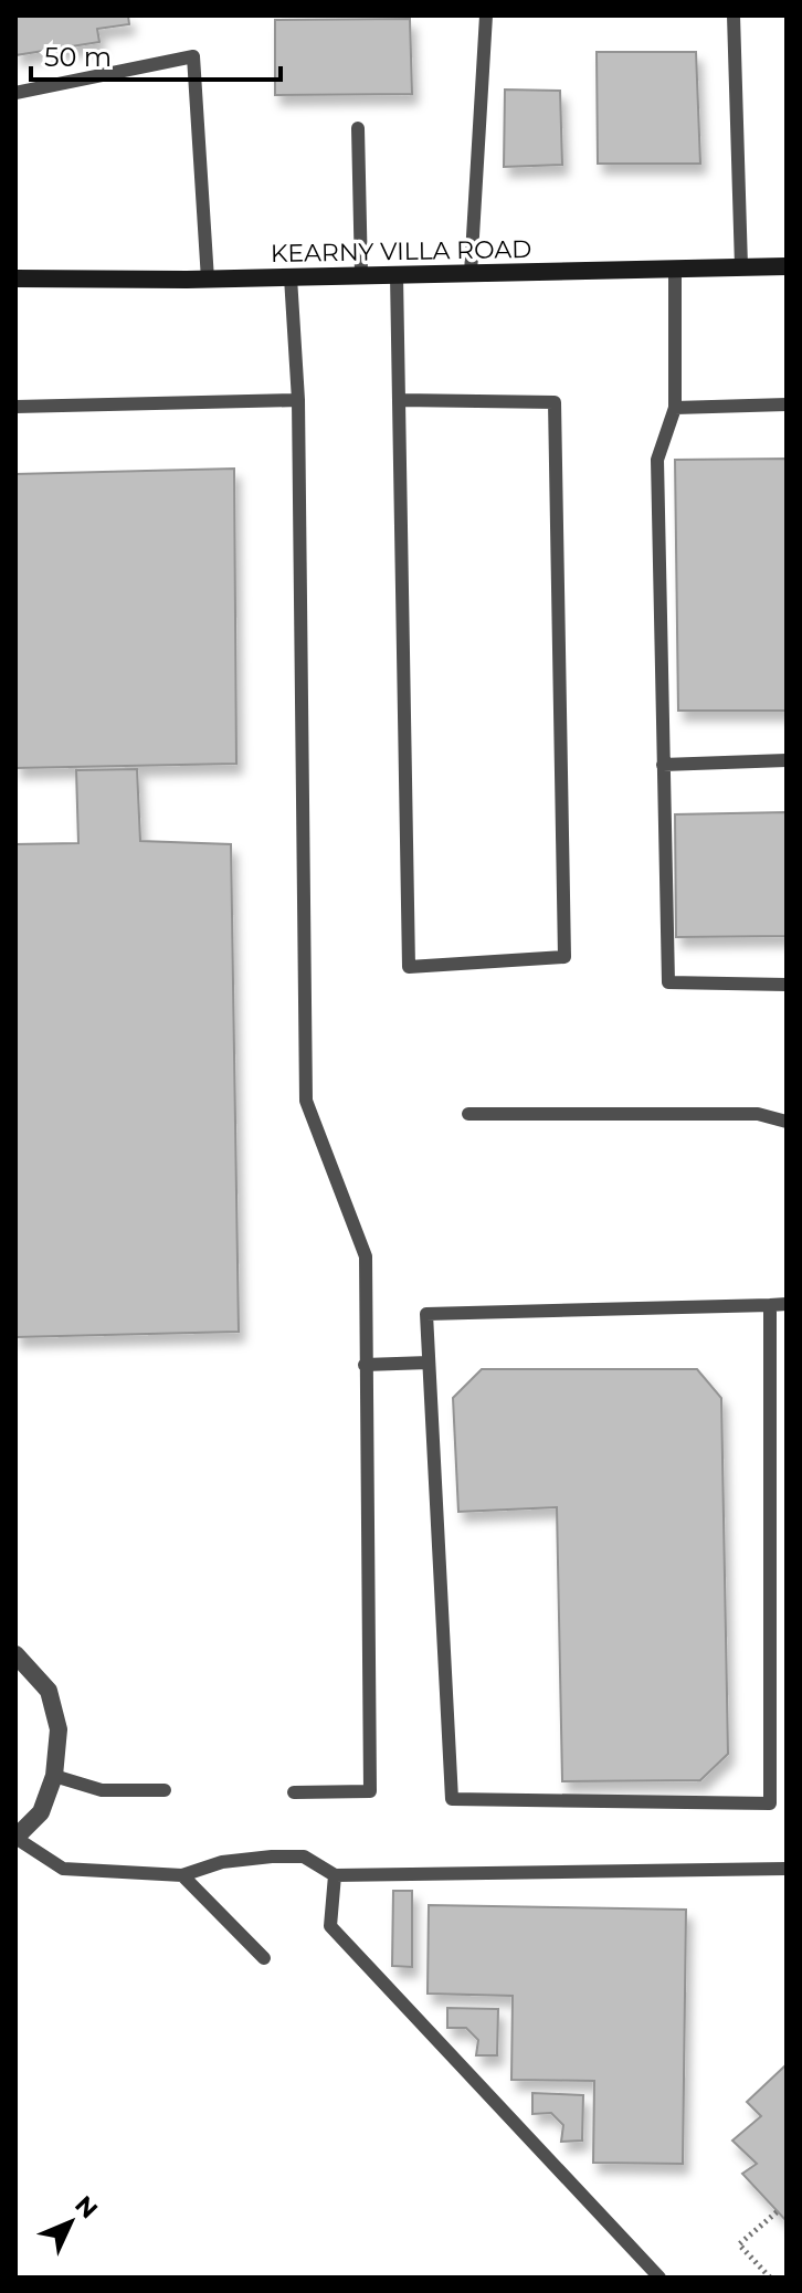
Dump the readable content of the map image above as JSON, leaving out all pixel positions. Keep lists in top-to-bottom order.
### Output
{
  "streets": {
    "main road": ["KEARNY VILLA ROAD"]
  },
  "scale_bar": "50 m",
  "north": "top right"
}
